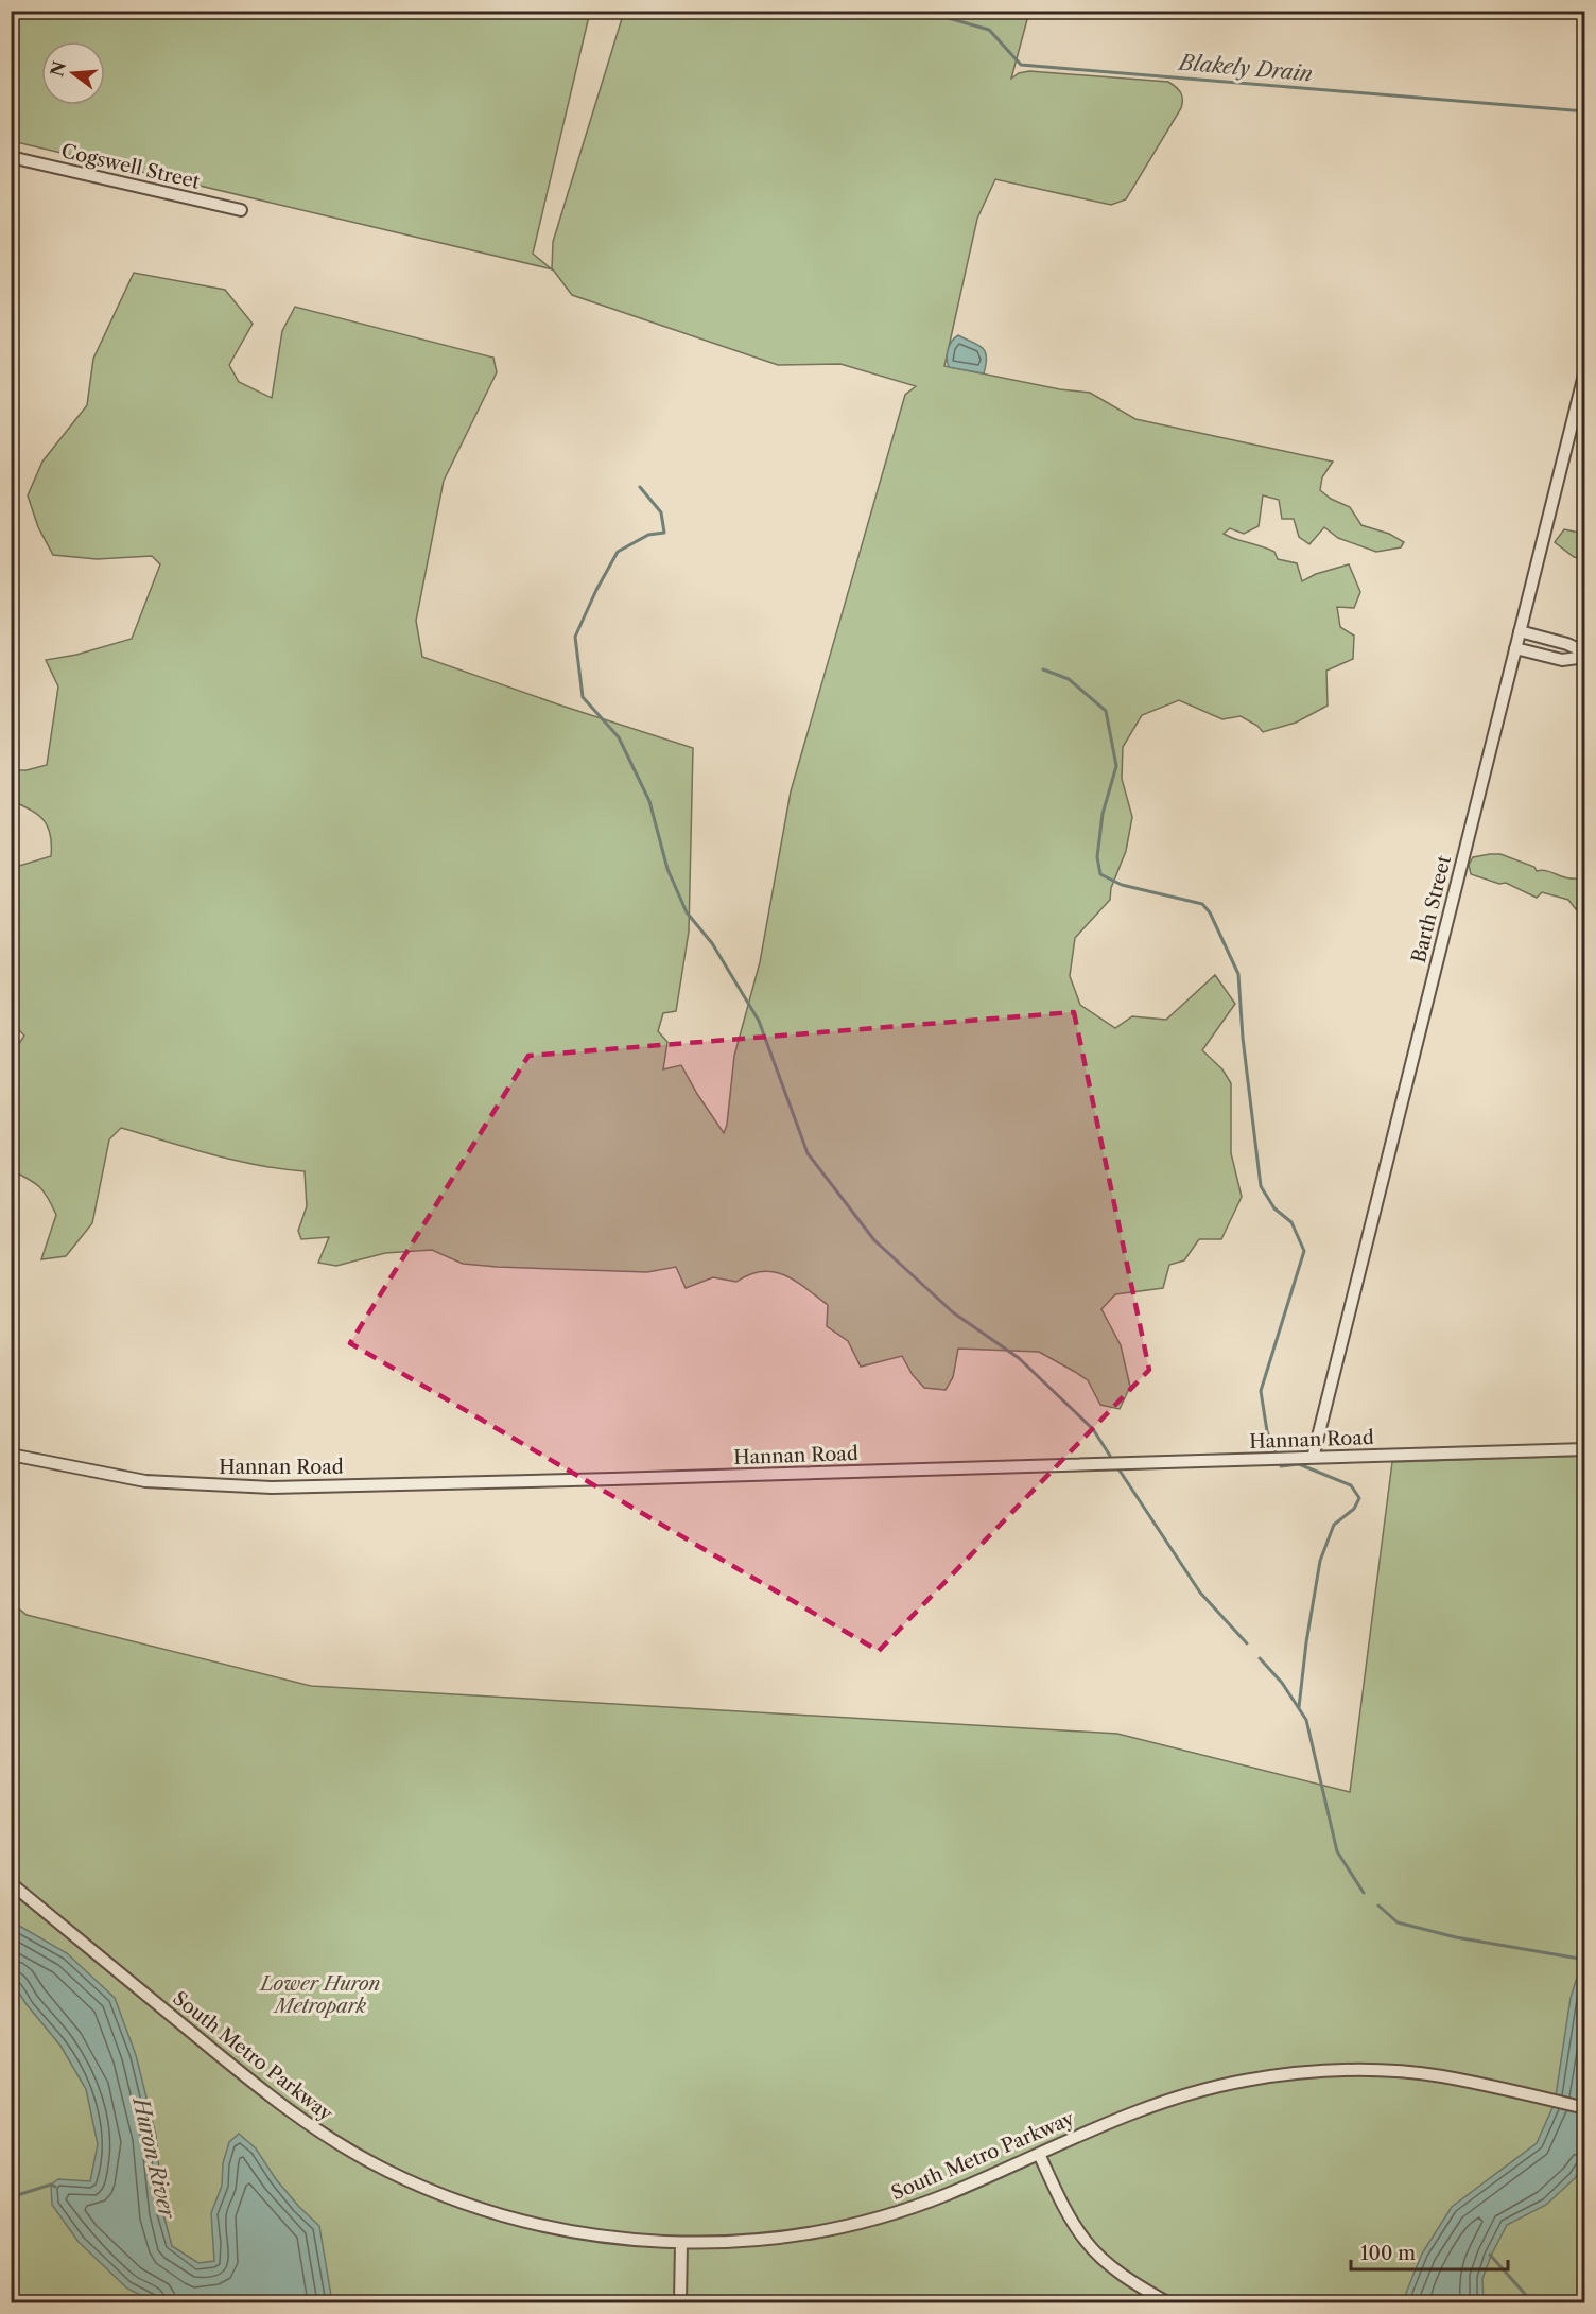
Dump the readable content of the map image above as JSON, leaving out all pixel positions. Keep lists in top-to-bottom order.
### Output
{
  "streets": {
    "street": [
      "Cogswell Street",
      "Barth Street",
      "Hannan Road",
      "South Metro Parkway"
    ]
  },
  "crossings": [
    ["Barth Street", "Hannan Road"]
  ],
  "water": ["Blakely Drain", "Huron River"],
  "parks": ["Lower Huron Metropark"],
  "scale_bar": "100 m",
  "north": "left"
}
